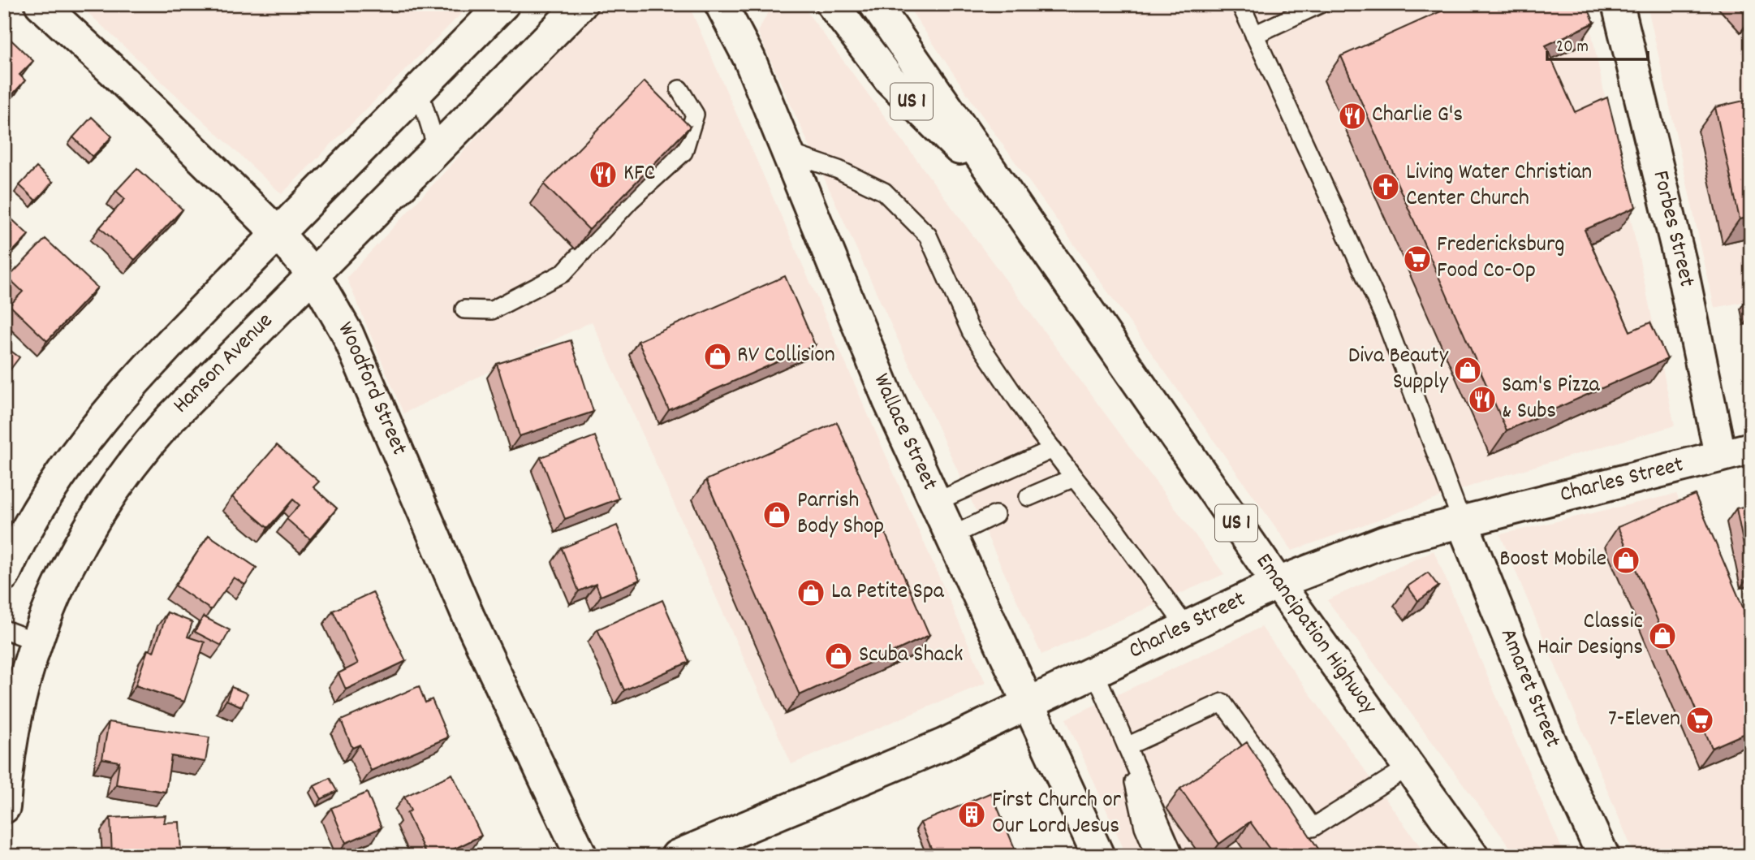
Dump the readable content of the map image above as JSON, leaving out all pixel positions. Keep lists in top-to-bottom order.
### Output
{
  "streets": {
    "street": [
      "US 1",
      "Forbes Street",
      "Hanson Avenue",
      "Woodford Street",
      "Wallace Street",
      "Charles Street",
      "Emancipation Highway",
      "Amaret Street"
    ]
  },
  "crossings": [
    ["Forbes Street", "Charles Street"],
    ["Hanson Avenue", "Woodford Street"],
    ["Wallace Street", "Charles Street"],
    ["Charles Street", "Emancipation Highway"],
    ["Charles Street", "Amaret Street"]
  ],
  "places": {
    "restaurant": ["Charlie G's", "KFC", "Sam's Pizza & Subs"],
    "church": ["Living Water Christian Center Church"],
    "supermarket": ["Fredericksburg Food Co-Op", "7-Eleven"],
    "shop": [
      "RV Collision",
      "Diva Beauty Supply",
      "Parrish Body Shop",
      "Boost Mobile",
      "La Petite Spa",
      "Classic Hair Designs",
      "Scuba Shack"
    ],
    "building": ["First Church or Our Lord Jesus"]
  },
  "scale_bar": "20 m"
}
